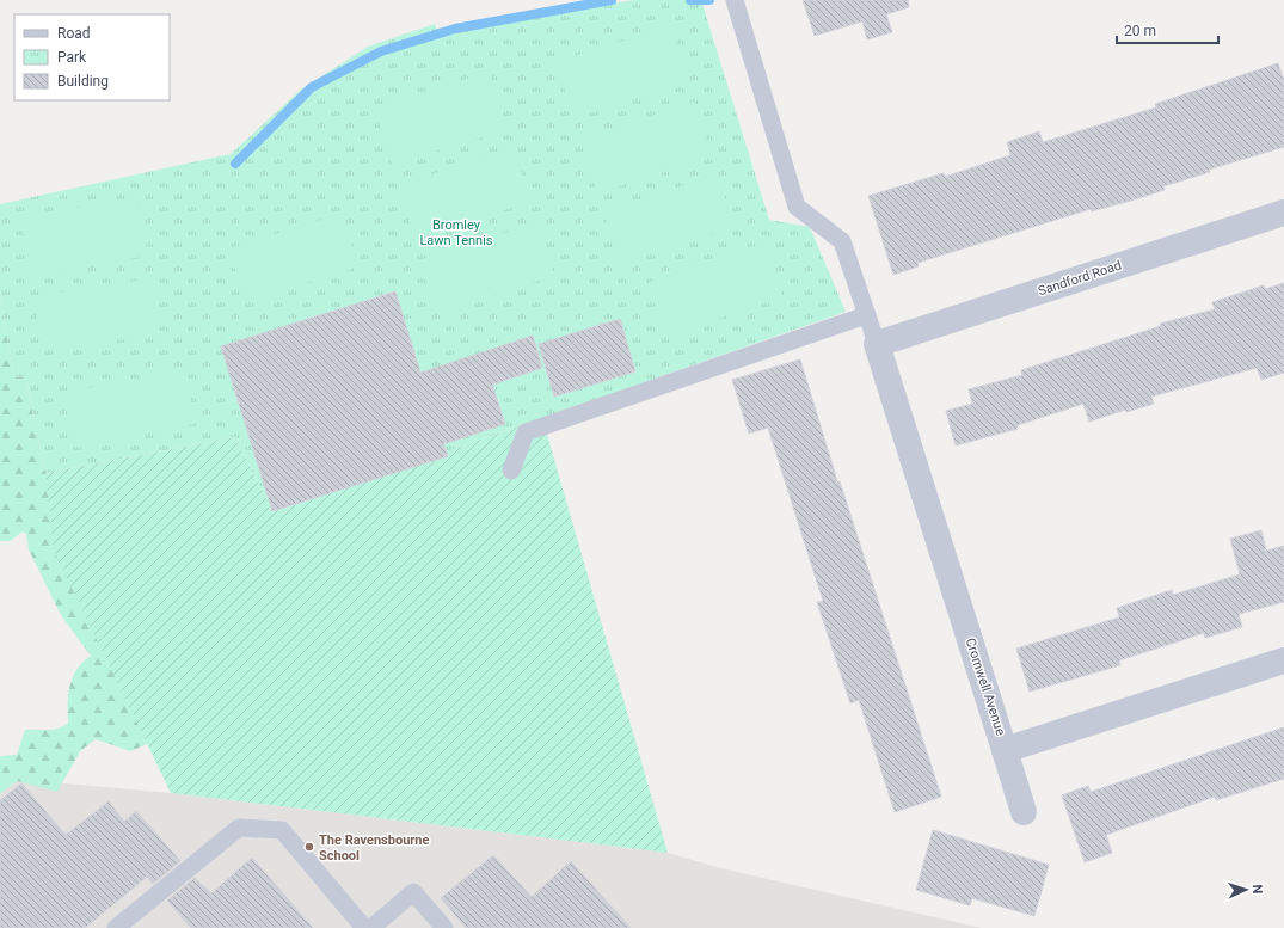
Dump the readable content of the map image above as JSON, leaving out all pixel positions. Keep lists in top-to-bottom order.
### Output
{
  "streets": {
    "street": ["Sandford Road", "Cromwell Avenue"]
  },
  "crossings": [
    ["Sandford Road", "Cromwell Avenue"]
  ],
  "parks": ["Bromley Lawn Tennis"],
  "places": ["The Ravensbourne School"],
  "legend": ["Road", "Park", "Building"],
  "scale_bar": "20 m",
  "north": "right"
}
